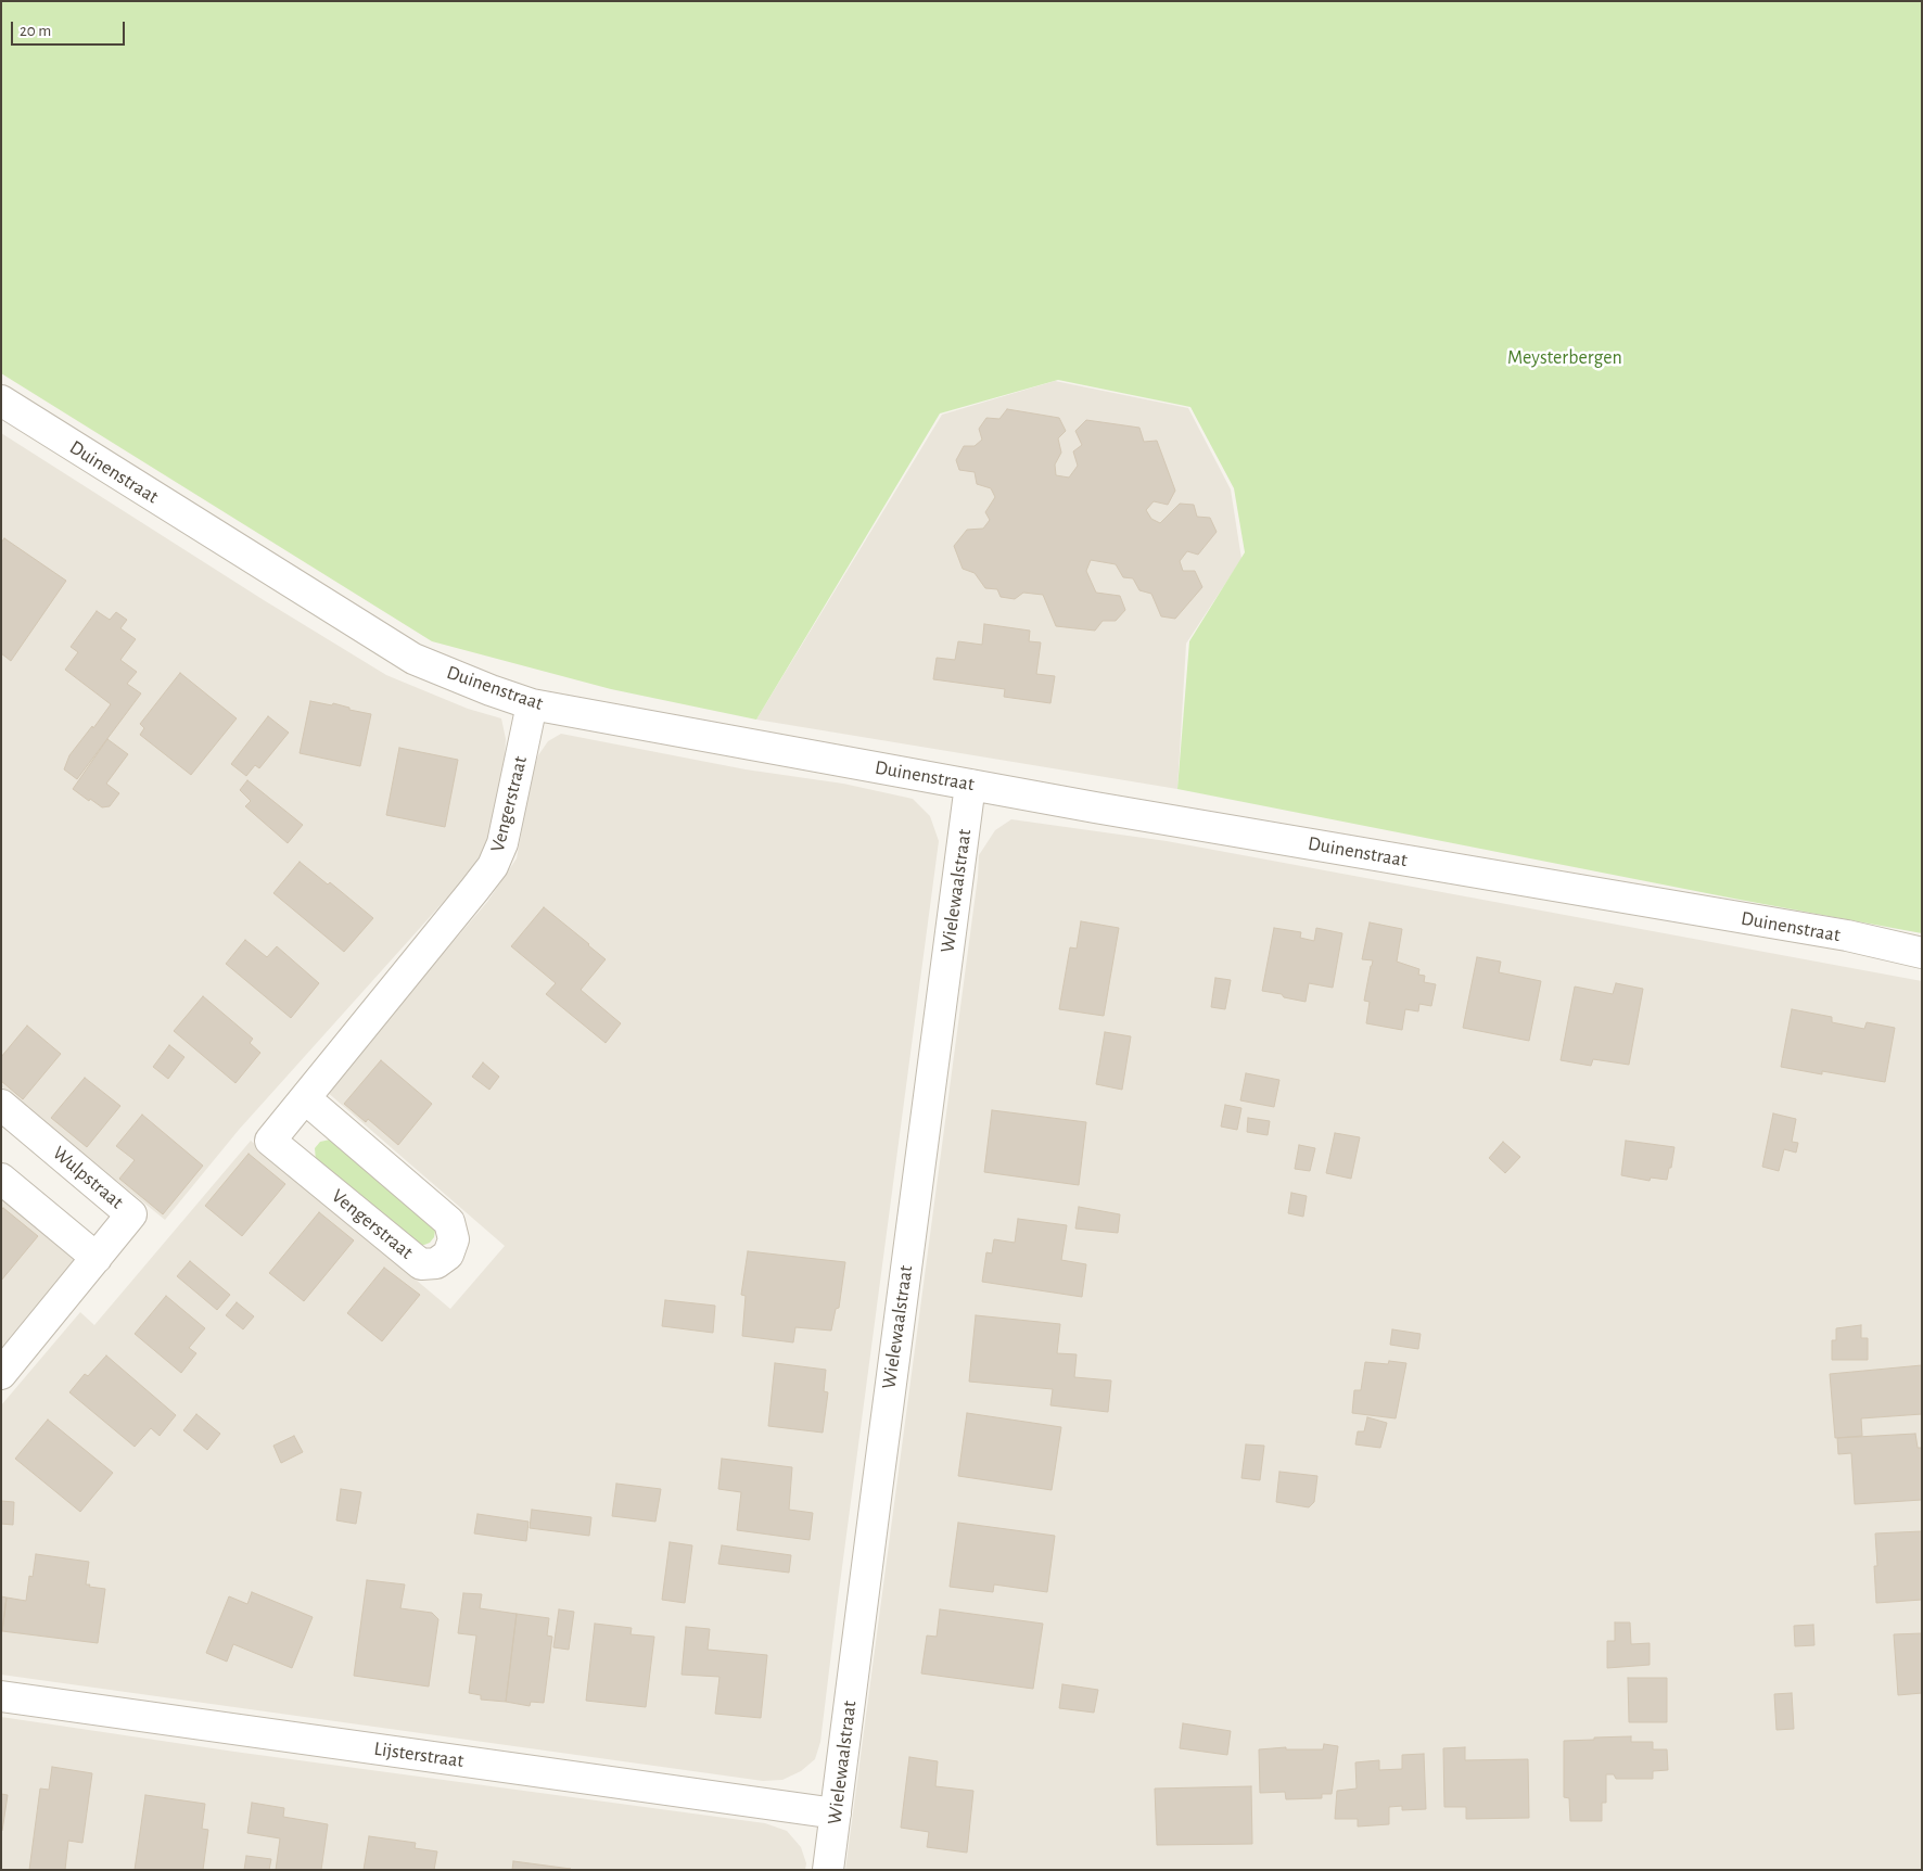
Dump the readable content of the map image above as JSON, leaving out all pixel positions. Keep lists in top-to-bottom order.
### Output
{
  "streets": {
    "street": [
      "Duinenstraat",
      "Vengerstraat",
      "Wielewaalstraat",
      "Wulpstraat",
      "Lijsterstraat"
    ]
  },
  "crossings": [
    ["Duinenstraat", "Vengerstraat"],
    ["Duinenstraat", "Wielewaalstraat"],
    ["Wielewaalstraat", "Lijsterstraat"]
  ],
  "parks": ["Meysterbergen"],
  "scale_bar": "20 m"
}
